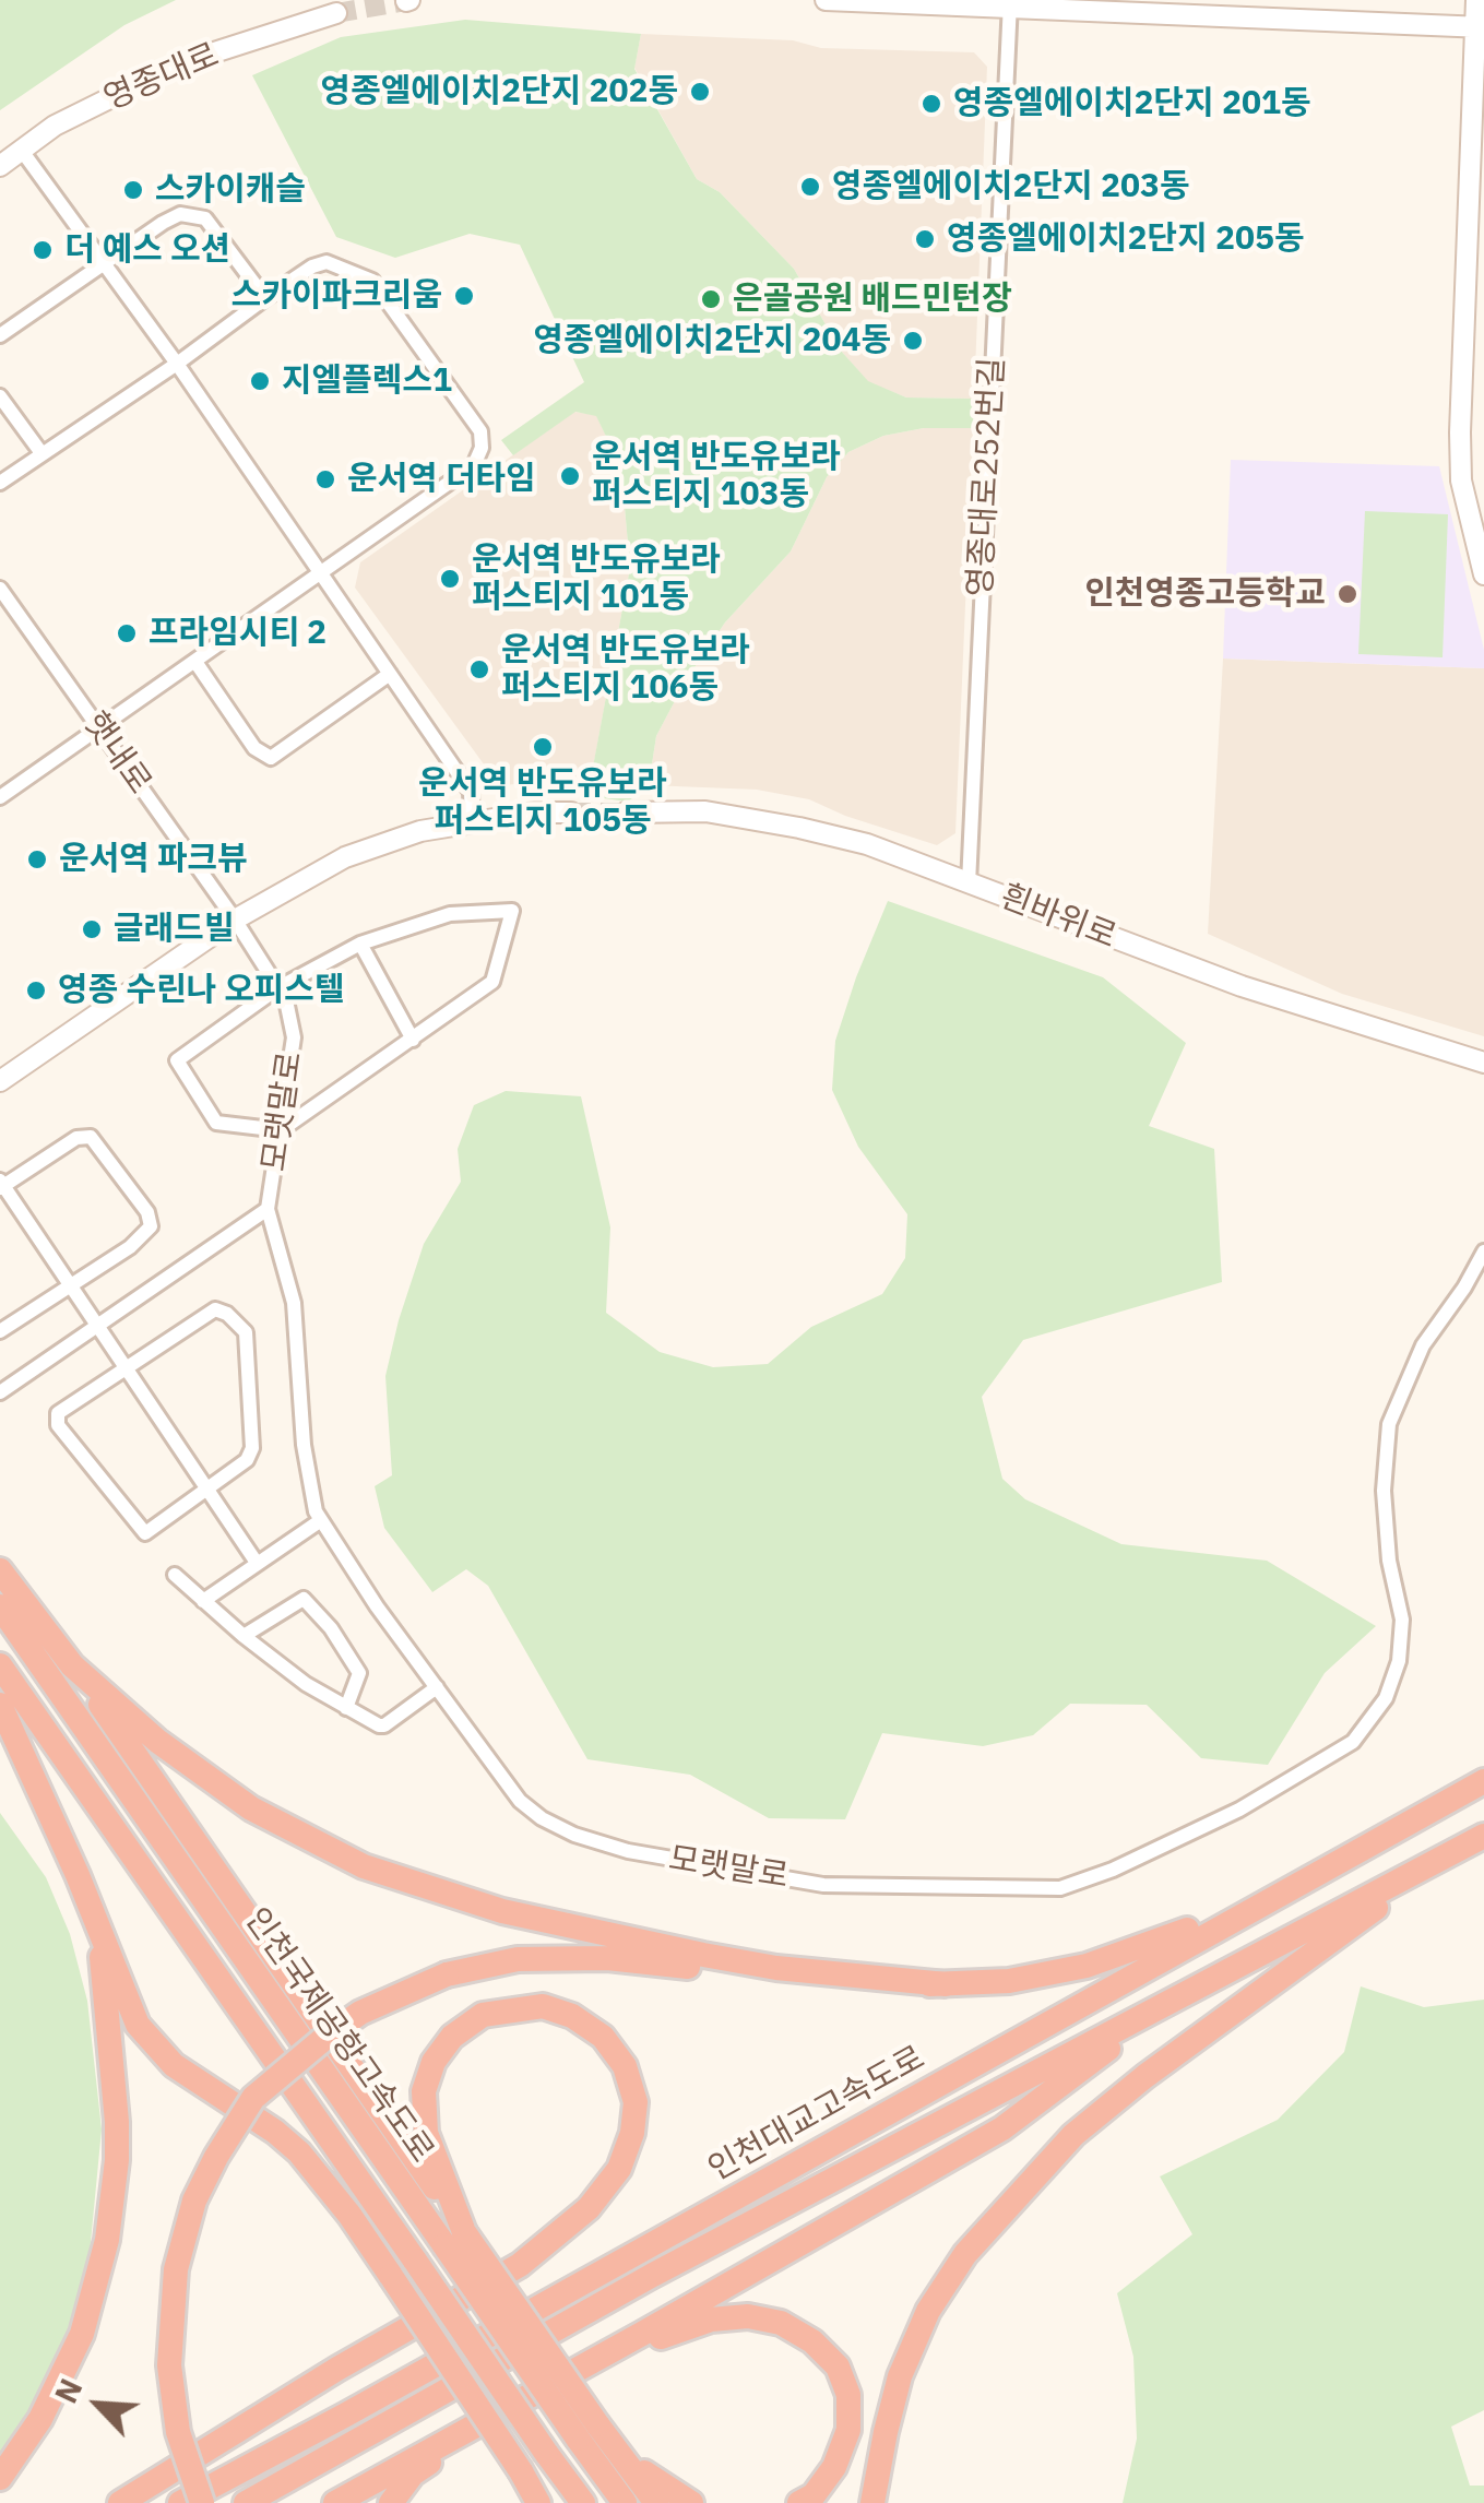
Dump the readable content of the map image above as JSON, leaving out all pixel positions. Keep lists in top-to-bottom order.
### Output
{
  "streets": {
    "highway": ["인천국제공항고속도로", "인천대교고속도로"],
    "street": [
      "영종대로",
      "영종대로252번길",
      "햇내로",
      "흰바위로",
      "모랫말로"
    ]
  },
  "crossings": [
    ["영종대로252번길", "흰바위로"],
    ["햇내로", "모랫말로"]
  ],
  "places": [
    "영종엘에이치2단지 202동",
    "영종엘에이치2단지 201동",
    "영종엘에이치2단지 203동",
    "스카이캐슬",
    "영종엘에이치2단지 205동",
    "더 예스 오션",
    "스카이파크리움",
    "은골공원 배드민턴장",
    "영종엘에이치2단지 204동",
    "지엘플렉스1",
    "운서역 반도유보라 퍼스티지 103동",
    "운서역 더타임",
    "운서역 반도유보라 퍼스티지 101동",
    "인천영종고등학교",
    "프라임시티 2",
    "운서역 반도유보라 퍼스티지 106동",
    "운서역 반도유보라 퍼스티지 105동",
    "운서역 파크뷰",
    "글래드빌",
    "영종 수린나 오피스텔"
  ],
  "north": "top left"
}
